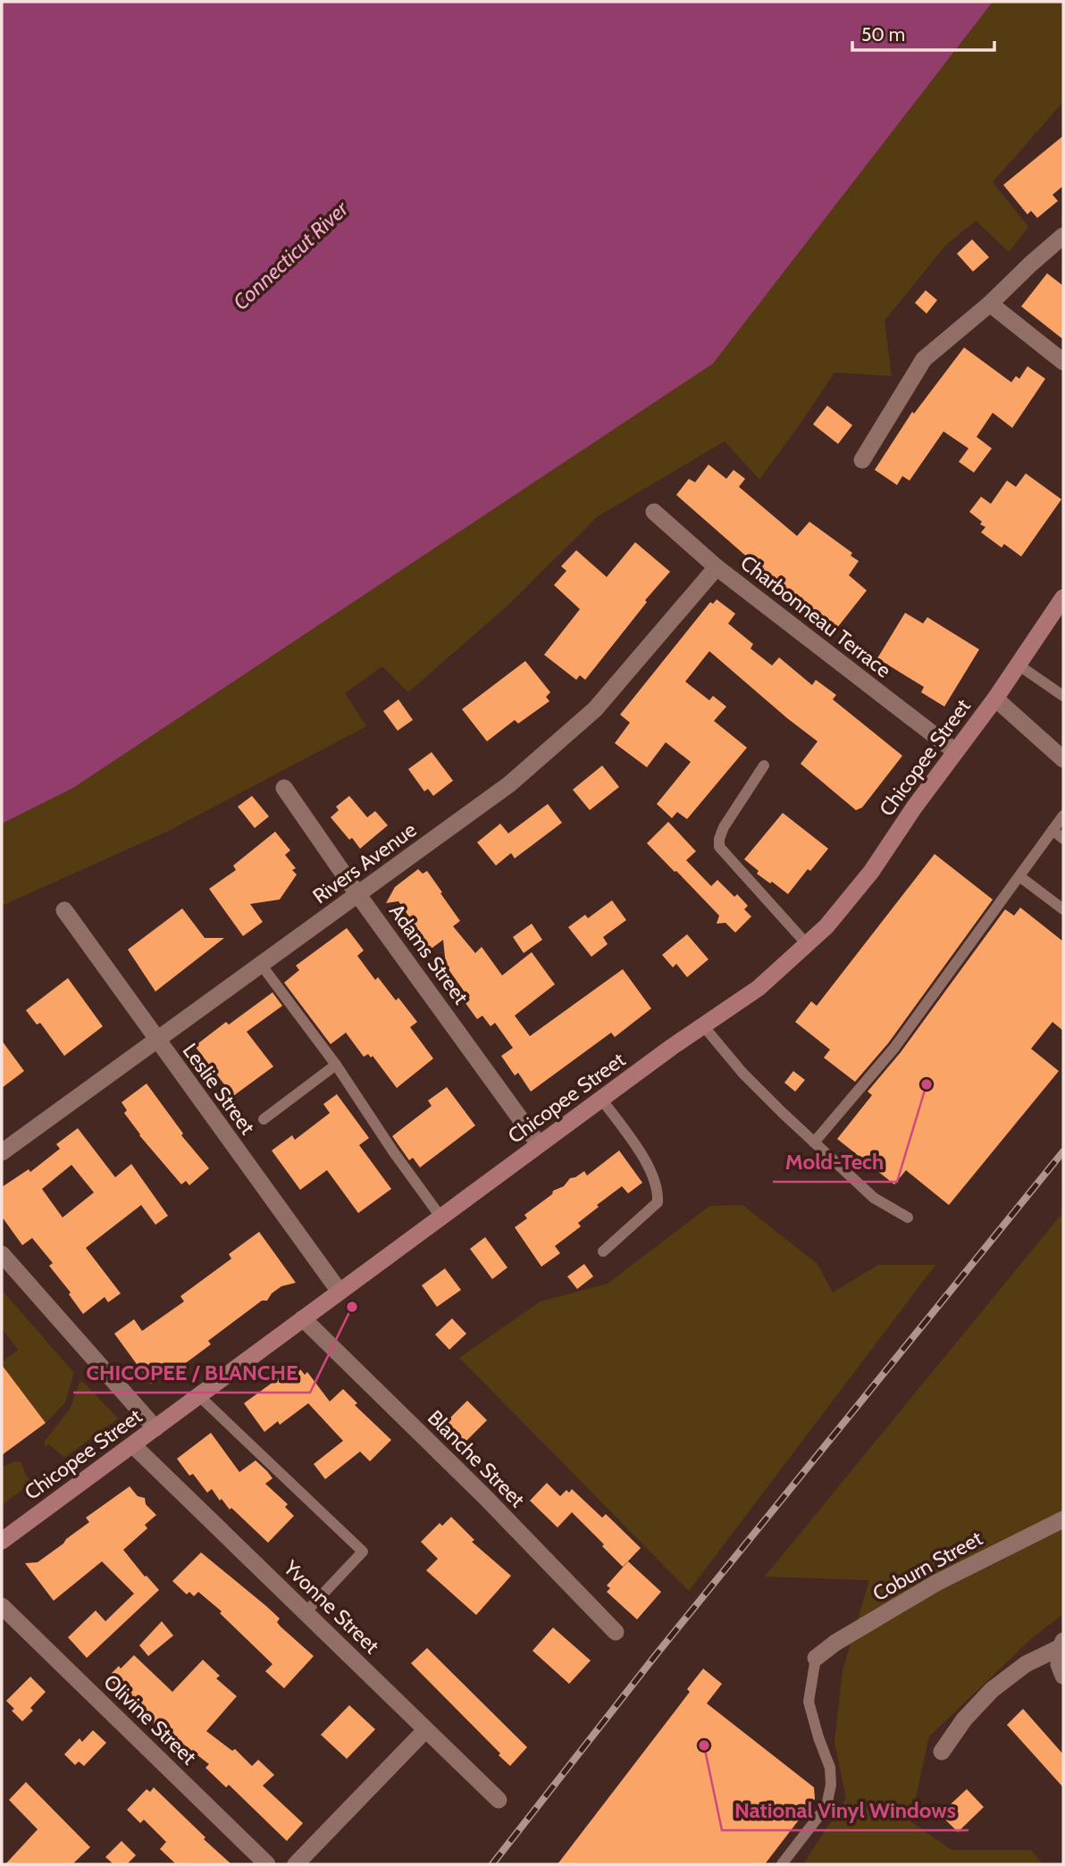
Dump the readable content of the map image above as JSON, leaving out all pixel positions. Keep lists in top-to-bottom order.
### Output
{
  "streets": {
    "main road": ["Chicopee Street"],
    "street": [
      "Charbonneau Terrace",
      "Rivers Avenue",
      "Adams Street",
      "Leslie Street",
      "Blanche Street",
      "Coburn Street",
      "Yvonne Street",
      "Olivine Street"
    ]
  },
  "crossings": [
    ["Charbonneau Terrace", "Chicopee Street"],
    ["Charbonneau Terrace", "Rivers Avenue"],
    ["Chicopee Street", "Adams Street"],
    ["Chicopee Street", "Leslie Street"],
    ["Chicopee Street", "Blanche Street"],
    ["Chicopee Street", "Yvonne Street"],
    ["Rivers Avenue", "Adams Street"],
    ["Rivers Avenue", "Leslie Street"]
  ],
  "water": ["Connecticut River"],
  "places": ["Mold-Tech", "CHICOPEE / BLANCHE", "National Vinyl Windows"],
  "scale_bar": "50 m"
}
